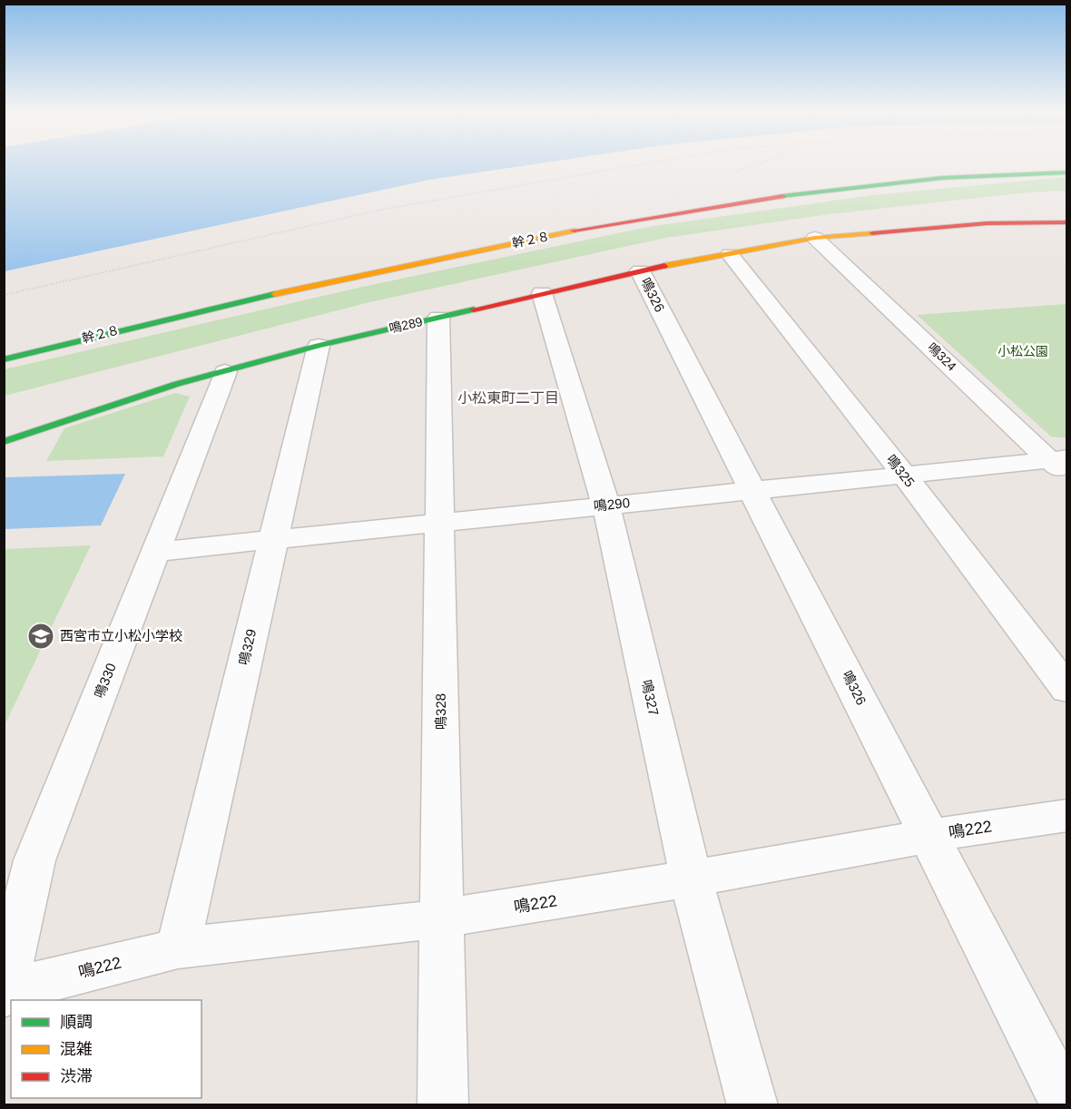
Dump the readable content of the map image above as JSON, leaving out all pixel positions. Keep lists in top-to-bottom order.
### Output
{
  "streets": {
    "street": [
      "幹２８",
      "鳴326",
      "鳴289",
      "鳴324",
      "鳴325",
      "鳴290",
      "鳴329",
      "鳴330",
      "鳴327",
      "鳴328",
      "鳴222"
    ]
  },
  "crossings": [
    ["鳴326", "鳴289"],
    ["鳴326", "鳴290"],
    ["鳴326", "鳴222"],
    ["鳴289", "鳴324"],
    ["鳴289", "鳴325"],
    ["鳴289", "鳴329"],
    ["鳴289", "鳴330"],
    ["鳴289", "鳴327"],
    ["鳴289", "鳴328"],
    ["鳴324", "鳴290"],
    ["鳴325", "鳴290"],
    ["鳴290", "鳴329"],
    ["鳴290", "鳴330"],
    ["鳴290", "鳴327"],
    ["鳴290", "鳴328"],
    ["鳴329", "鳴222"],
    ["鳴330", "鳴222"],
    ["鳴327", "鳴222"],
    ["鳴328", "鳴222"]
  ],
  "districts": ["小松東町二丁目"],
  "parks": ["小松公園"],
  "places": {
    "school or university": ["西宮市立小松小学校"]
  },
  "legend": ["順調", "混雑", "渋滞"]
}
